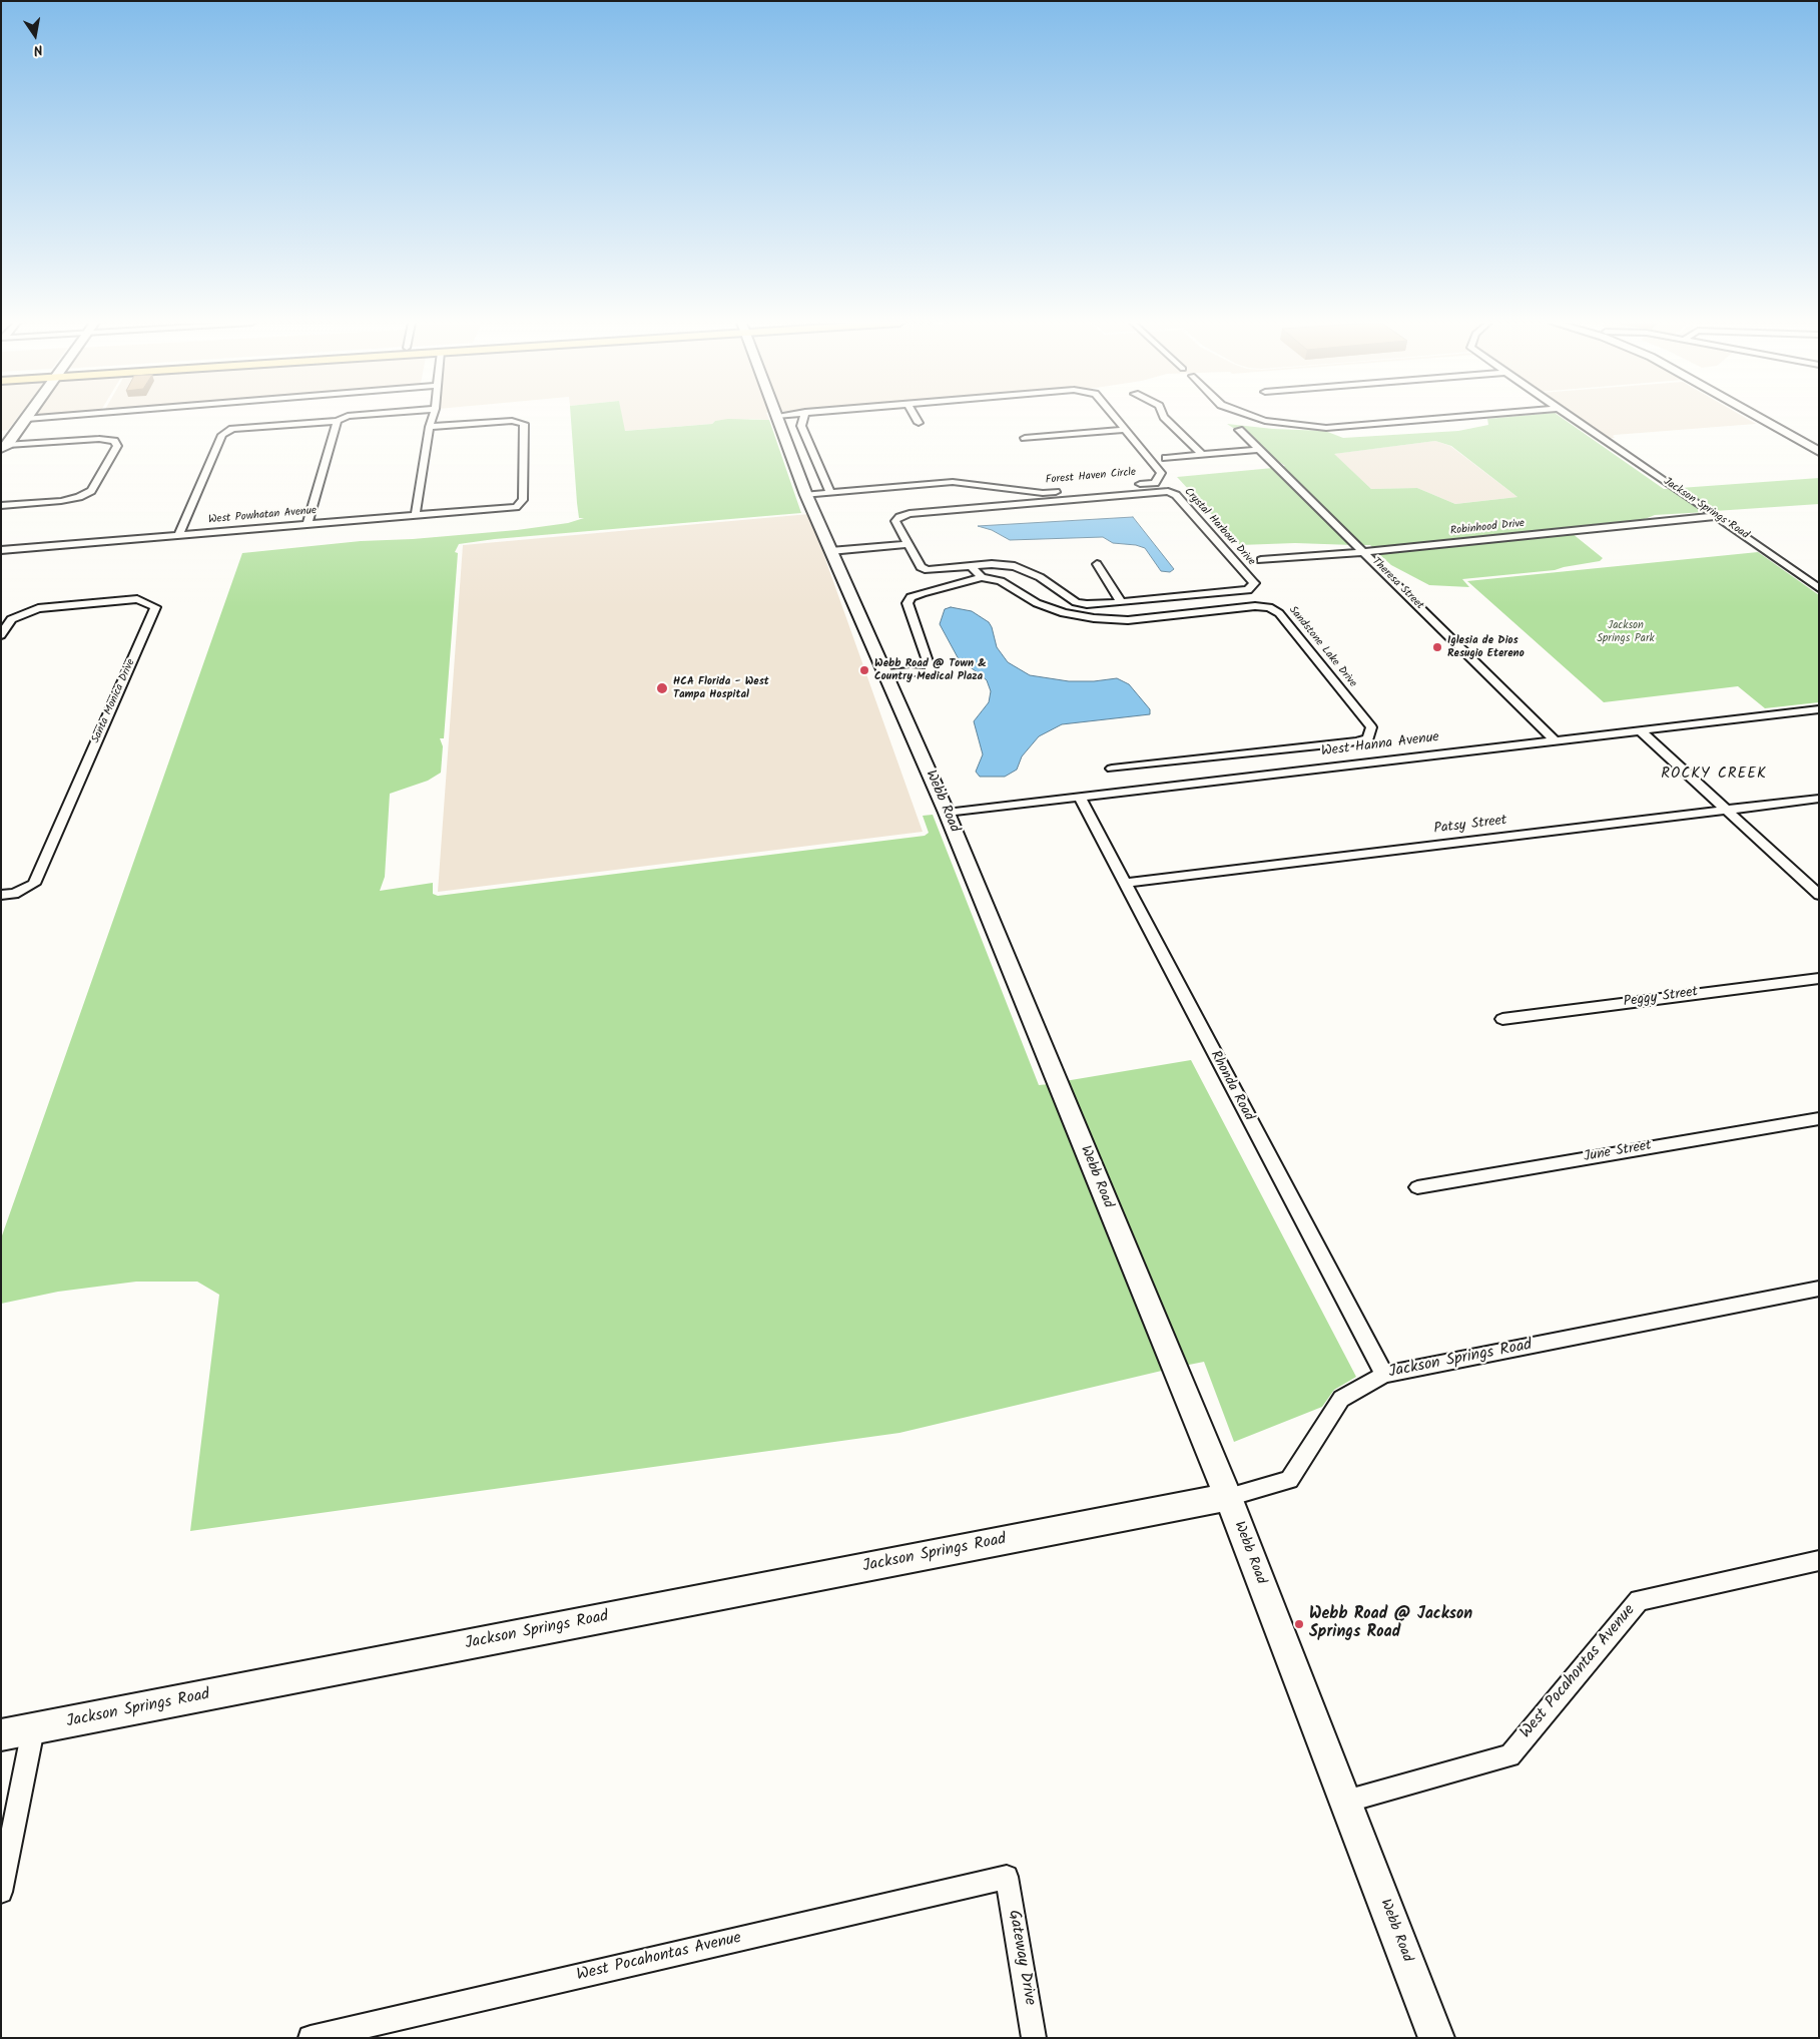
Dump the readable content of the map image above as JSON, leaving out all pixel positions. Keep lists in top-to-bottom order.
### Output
{
  "streets": {
    "street": [
      "Forest Haven Circle",
      "Jackson Springs Road",
      "West Powhatan Avenue",
      "Crystal Harbour Drive",
      "Robinhood Drive",
      "Theresa Street",
      "Sandstone Lake Drive",
      "Santa Monica Drive",
      "West Hanna Avenue",
      "Webb Road",
      "Patsy Street",
      "Peggy Street",
      "Rhonda Road",
      "June Street",
      "West Pocahontas Avenue",
      "Gateway Drive"
    ]
  },
  "crossings": [
    ["Forest Haven Circle", "Webb Road"],
    ["Jackson Springs Road", "Robinhood Drive"],
    ["Jackson Springs Road", "Webb Road"],
    ["Jackson Springs Road", "Rhonda Road"],
    ["Crystal Harbour Drive", "Sandstone Lake Drive"],
    ["Robinhood Drive", "Theresa Street"],
    ["Theresa Street", "West Hanna Avenue"],
    ["West Hanna Avenue", "Webb Road"],
    ["West Hanna Avenue", "Rhonda Road"],
    ["Webb Road", "West Pocahontas Avenue"],
    ["Patsy Street", "Rhonda Road"],
    ["West Pocahontas Avenue", "Gateway Drive"]
  ],
  "districts": ["ROCKY CREEK"],
  "parks": ["Jackson Springs Park"],
  "places": [
    "Iglesia de Dios Resugio Etereno",
    "Webb Road @ Town & Country Medical Plaza",
    "HCA Florida - West Tampa Hospital",
    "Webb Road @ Jackson Springs Road"
  ],
  "north": "bottom"
}
